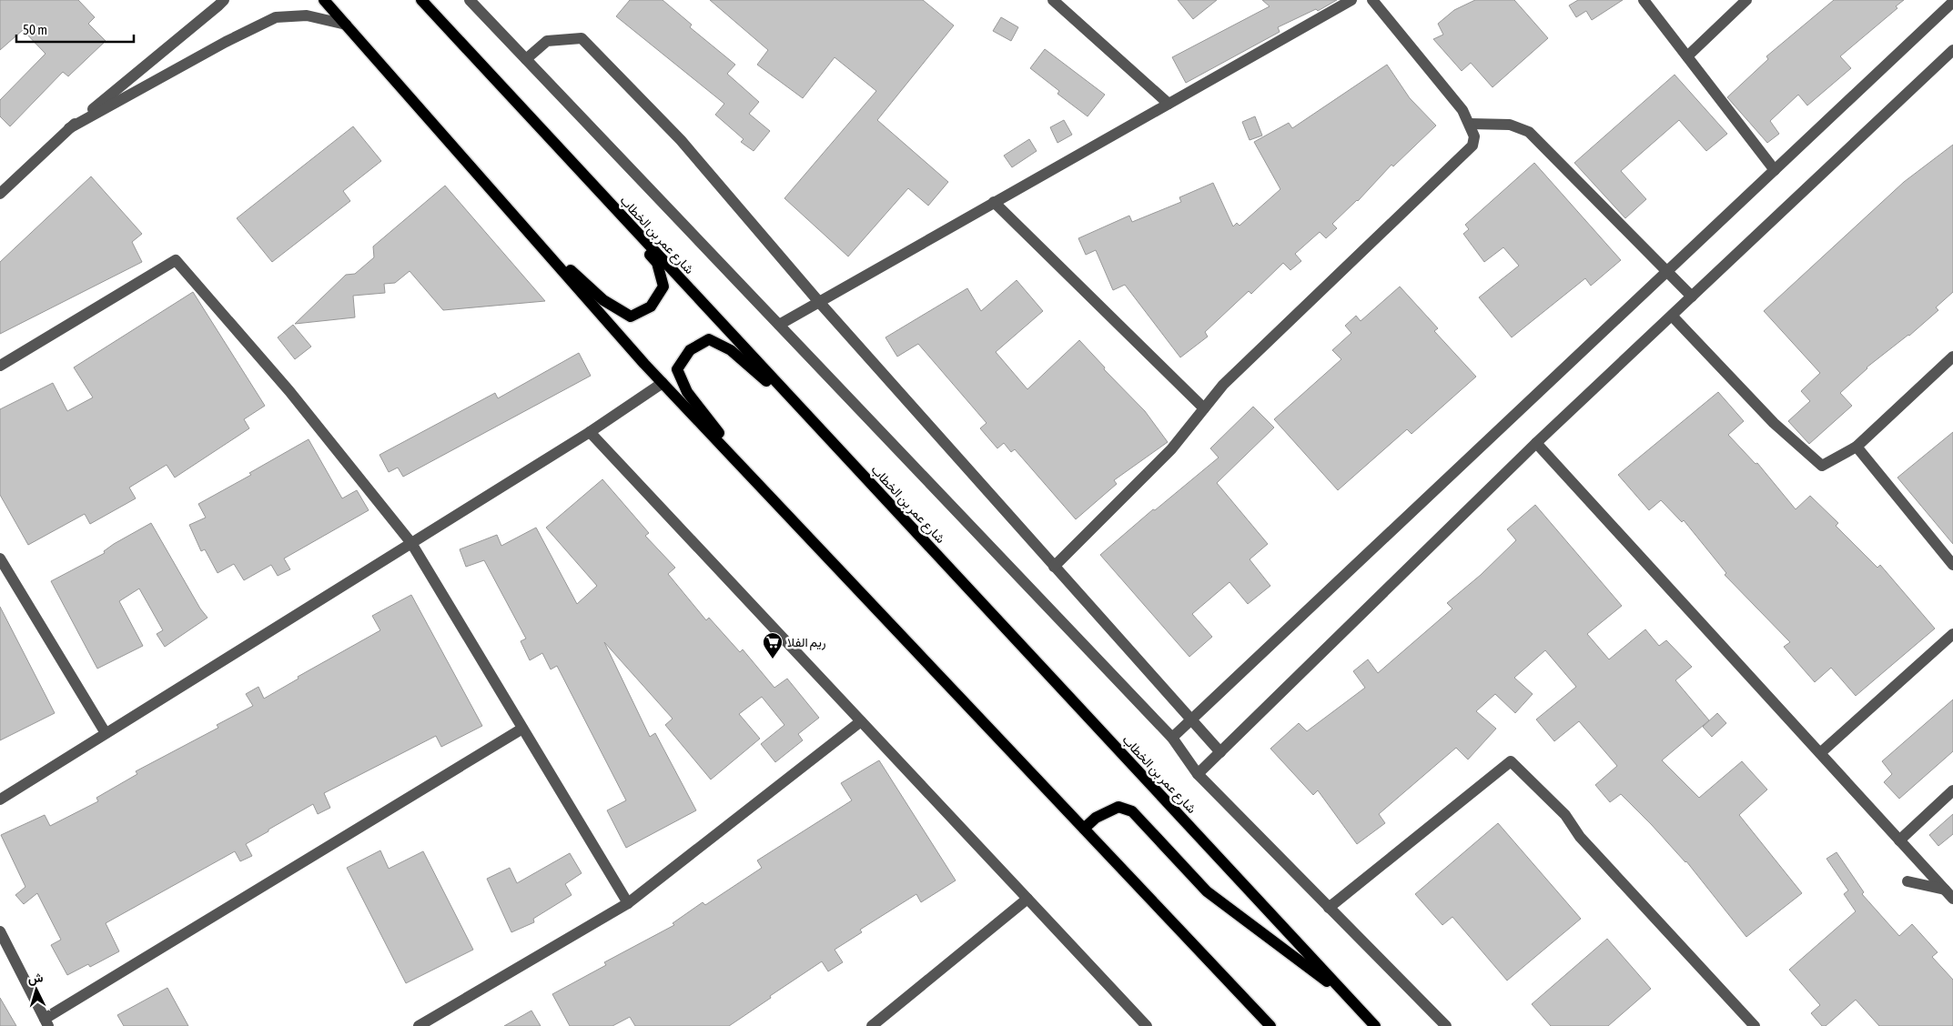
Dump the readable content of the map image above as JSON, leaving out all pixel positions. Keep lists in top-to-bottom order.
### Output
{
  "streets": {
    "main road": ["شارع عمر بن الخطاب"]
  },
  "places": {
    "supermarket": ["ريم الفلا"]
  },
  "scale_bar": "50 m",
  "north": "top"
}
